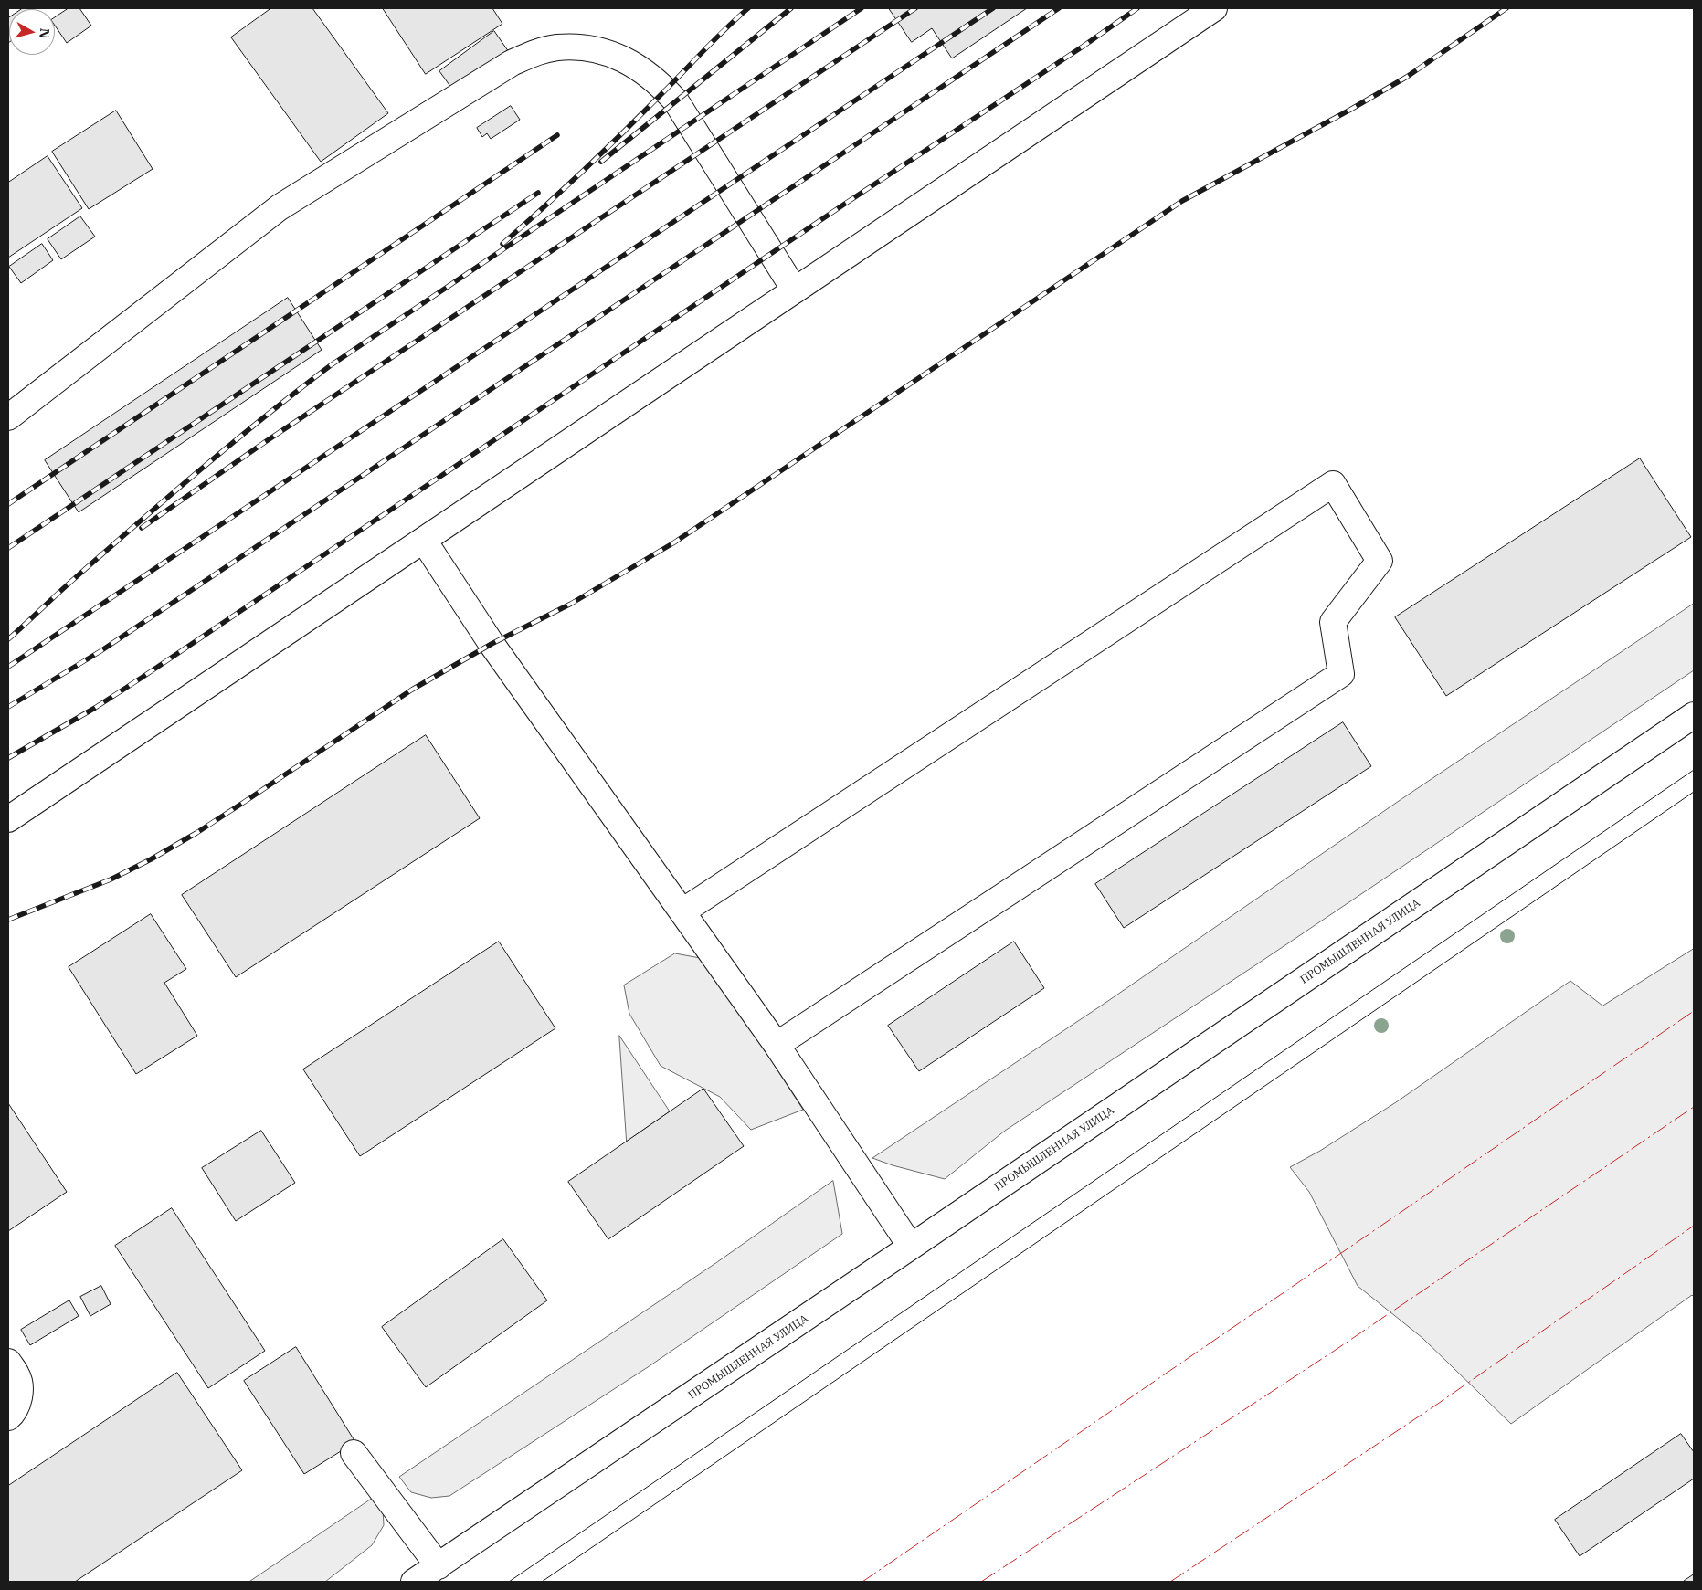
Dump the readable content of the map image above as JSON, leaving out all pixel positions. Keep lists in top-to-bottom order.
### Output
{
  "streets": {
    "street": ["ПРОМЫШЛЕННАЯ УЛИЦА"]
  },
  "north": "right"
}
